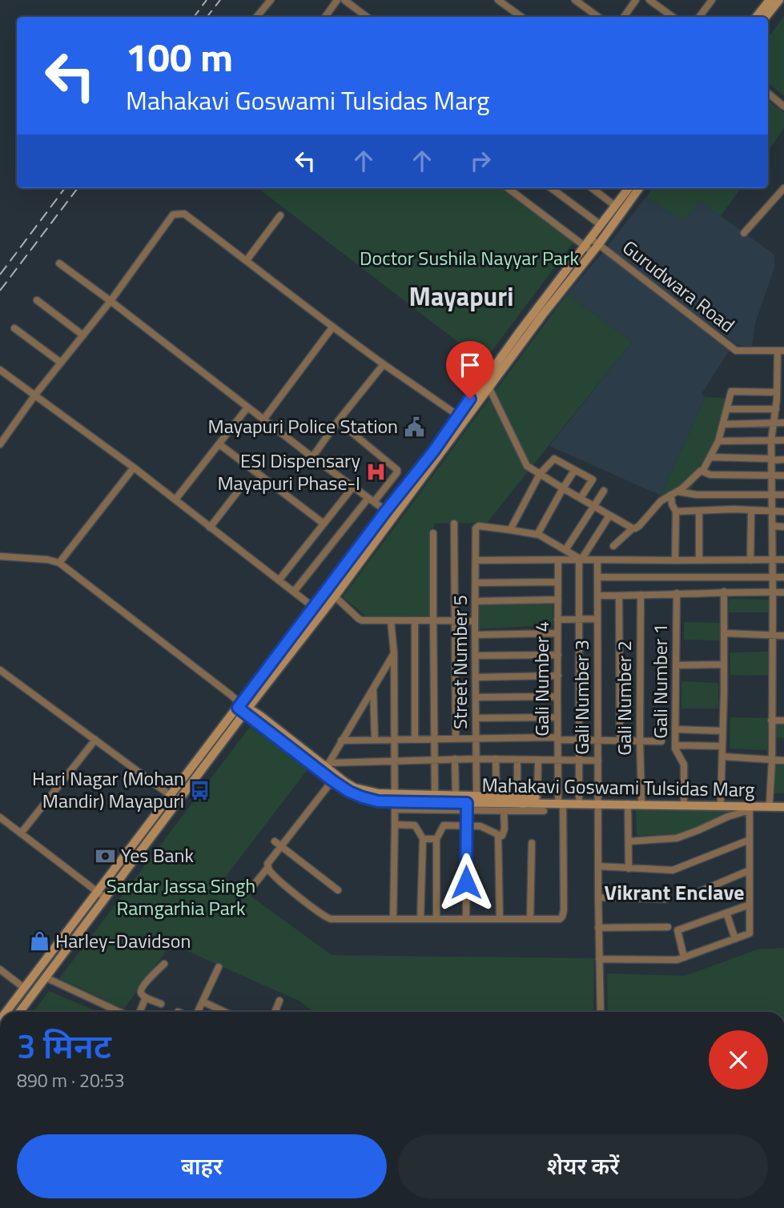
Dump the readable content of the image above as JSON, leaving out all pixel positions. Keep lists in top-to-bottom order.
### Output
{
  "streets": {
    "main road": ["Mahakavi Goswami Tulsidas Marg"],
    "street": [
      "Gurudwara Road",
      "Street Number 5",
      "Gali Number 4",
      "Gali Number 1",
      "Gali Number 3",
      "Gali Number 2"
    ]
  },
  "crossings": [
    ["Street Number 5", "Mahakavi Goswami Tulsidas Marg"],
    ["Gali Number 4", "Mahakavi Goswami Tulsidas Marg"],
    ["Gali Number 1", "Mahakavi Goswami Tulsidas Marg"],
    ["Gali Number 3", "Mahakavi Goswami Tulsidas Marg"],
    ["Gali Number 2", "Mahakavi Goswami Tulsidas Marg"]
  ],
  "districts": ["Mayapuri", "Vikrant Enclave"],
  "parks": ["Doctor Sushila Nayyar Park", "Sardar Jassa Singh Ramgarhia Park"],
  "places": {
    "public building": ["Mayapuri Police Station"],
    "hospital": ["ESI Dispensary Mayapuri Phase-I"],
    "bus stop": ["Hari Nagar (Mohan Mandir) Mayapuri"],
    "bank": ["Yes Bank"],
    "shop": ["Harley-Davidson"]
  },
  "page": {
    "turn": ["100 m", "Mahakavi Goswami Tulsidas Marg"],
    "heading": ["3 मिनट", "890 m · 20:53"],
    "buttons": ["बाहर", "शेयर करें"]
  }
}
